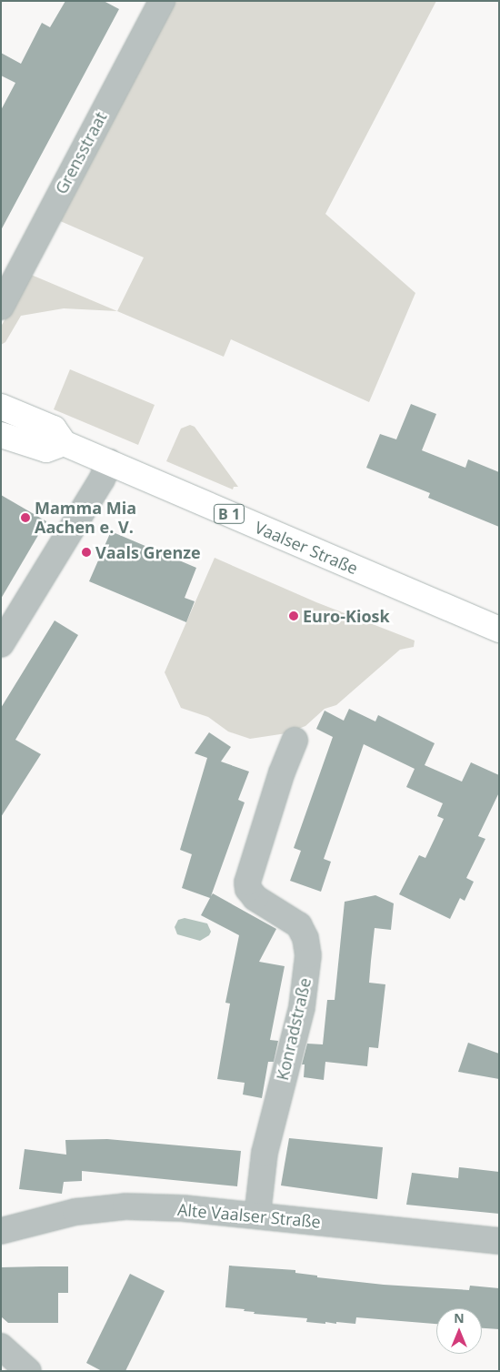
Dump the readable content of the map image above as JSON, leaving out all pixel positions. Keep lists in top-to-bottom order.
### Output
{
  "streets": {
    "main road": ["B 1", "Vaalser Straße"],
    "street": ["Grensstraat", "Konradstraße", "Alte Vaalser Straße"]
  },
  "crossings": [
    ["Konradstraße", "Alte Vaalser Straße"]
  ],
  "places": ["Mamma Mia Aachen e. V.", "Vaals Grenze", "Euro-Kiosk"],
  "north": "top"
}
